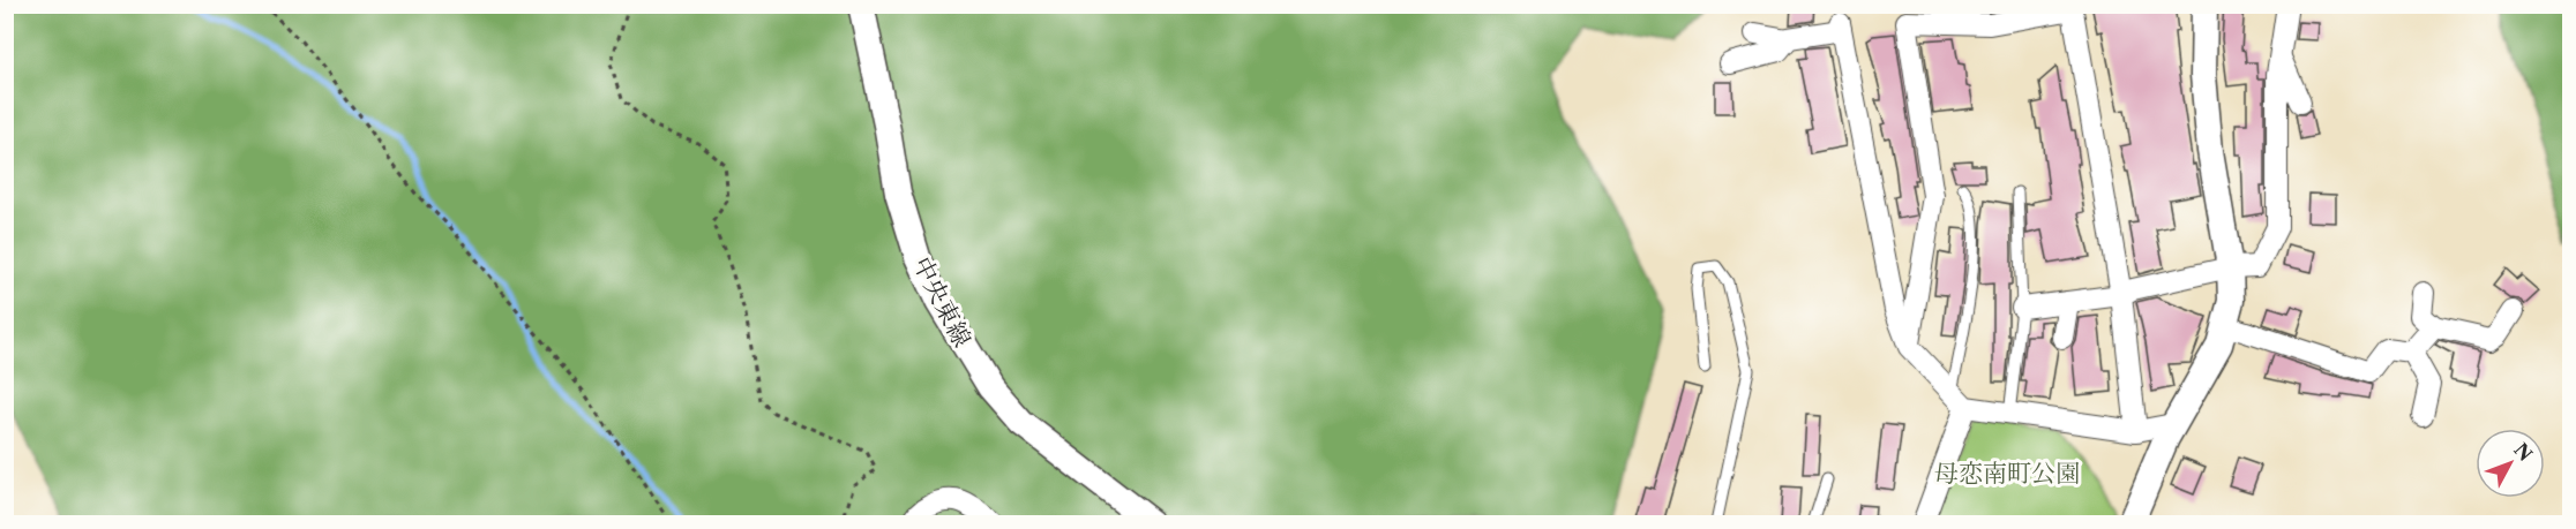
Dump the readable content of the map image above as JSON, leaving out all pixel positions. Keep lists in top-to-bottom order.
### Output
{
  "streets": {
    "street": ["中央東線"]
  },
  "parks": ["母恋南町公園"],
  "north": "top right"
}
